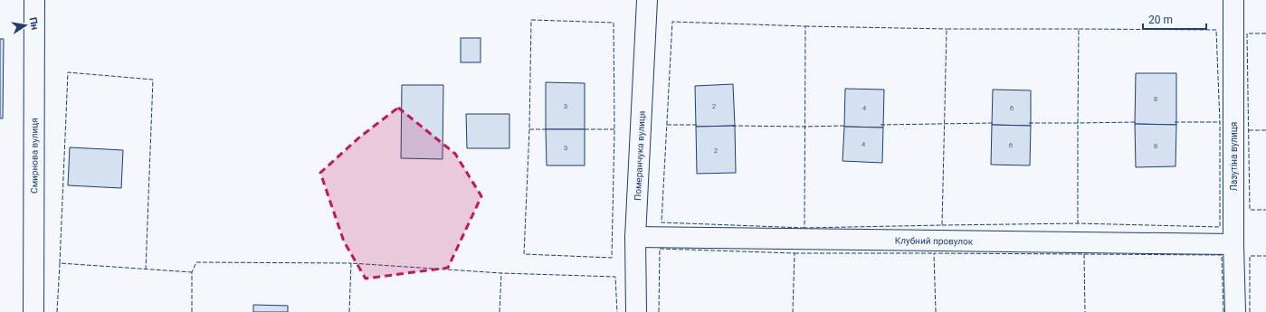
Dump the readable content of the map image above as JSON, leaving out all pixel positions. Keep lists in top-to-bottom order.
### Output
{
  "streets": {
    "street": [
      "Смирнова вулиця",
      "Померанчука вулиця",
      "Лазутіна вулиця",
      "Клубний провулок"
    ]
  },
  "crossings": [
    ["Померанчука вулиця", "Клубний провулок"],
    ["Лазутіна вулиця", "Клубний провулок"]
  ],
  "house_numbers": [
    "8",
    "3",
    "2",
    "4",
    "6",
    "4",
    "6",
    "8",
    "3",
    "2"
  ],
  "scale_bar": "20 m",
  "north": "right"
}
